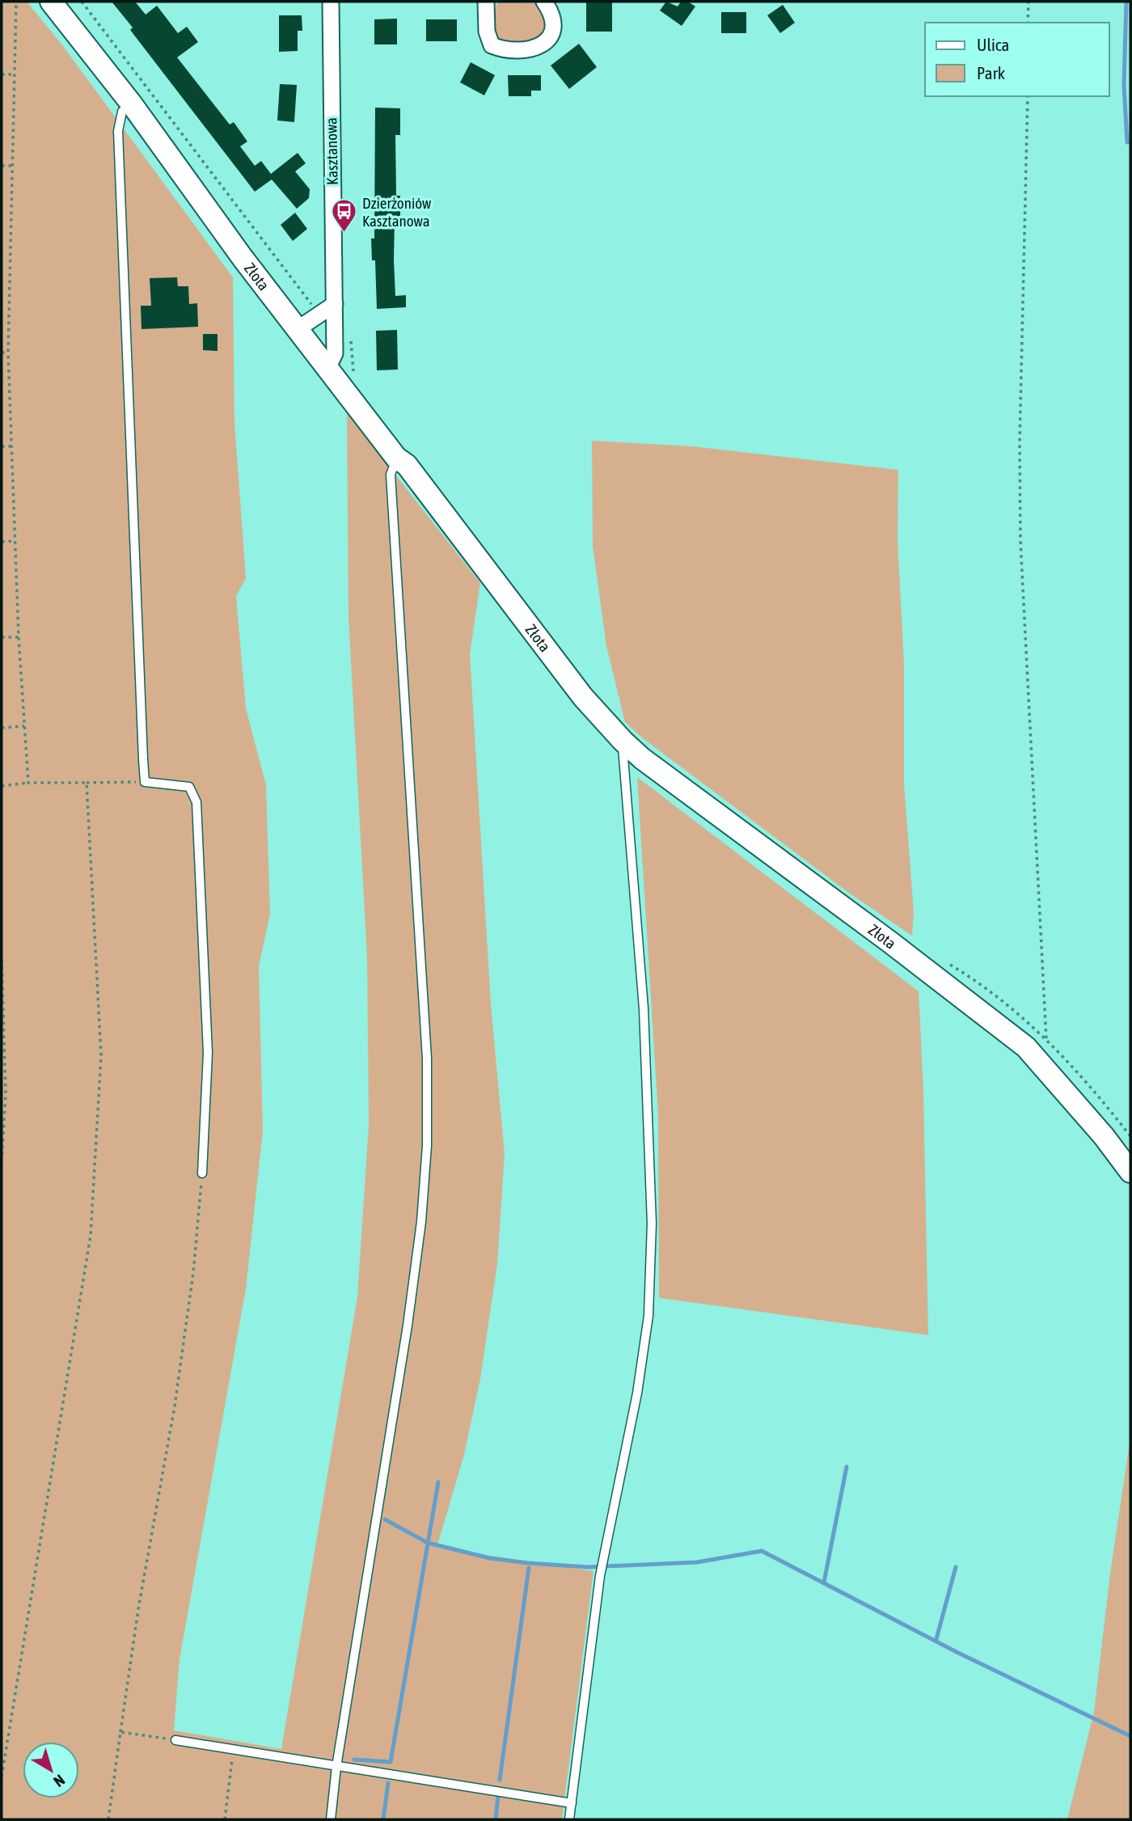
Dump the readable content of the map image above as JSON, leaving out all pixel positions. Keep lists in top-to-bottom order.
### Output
{
  "streets": {
    "street": ["Kasztanowa", "Złota"]
  },
  "crossings": [
    ["Kasztanowa", "Złota"]
  ],
  "places": {
    "bus stop": ["Dzierżoniów Kasztanowa"]
  },
  "legend": ["Ulica", "Park"],
  "north": "bottom right"
}
